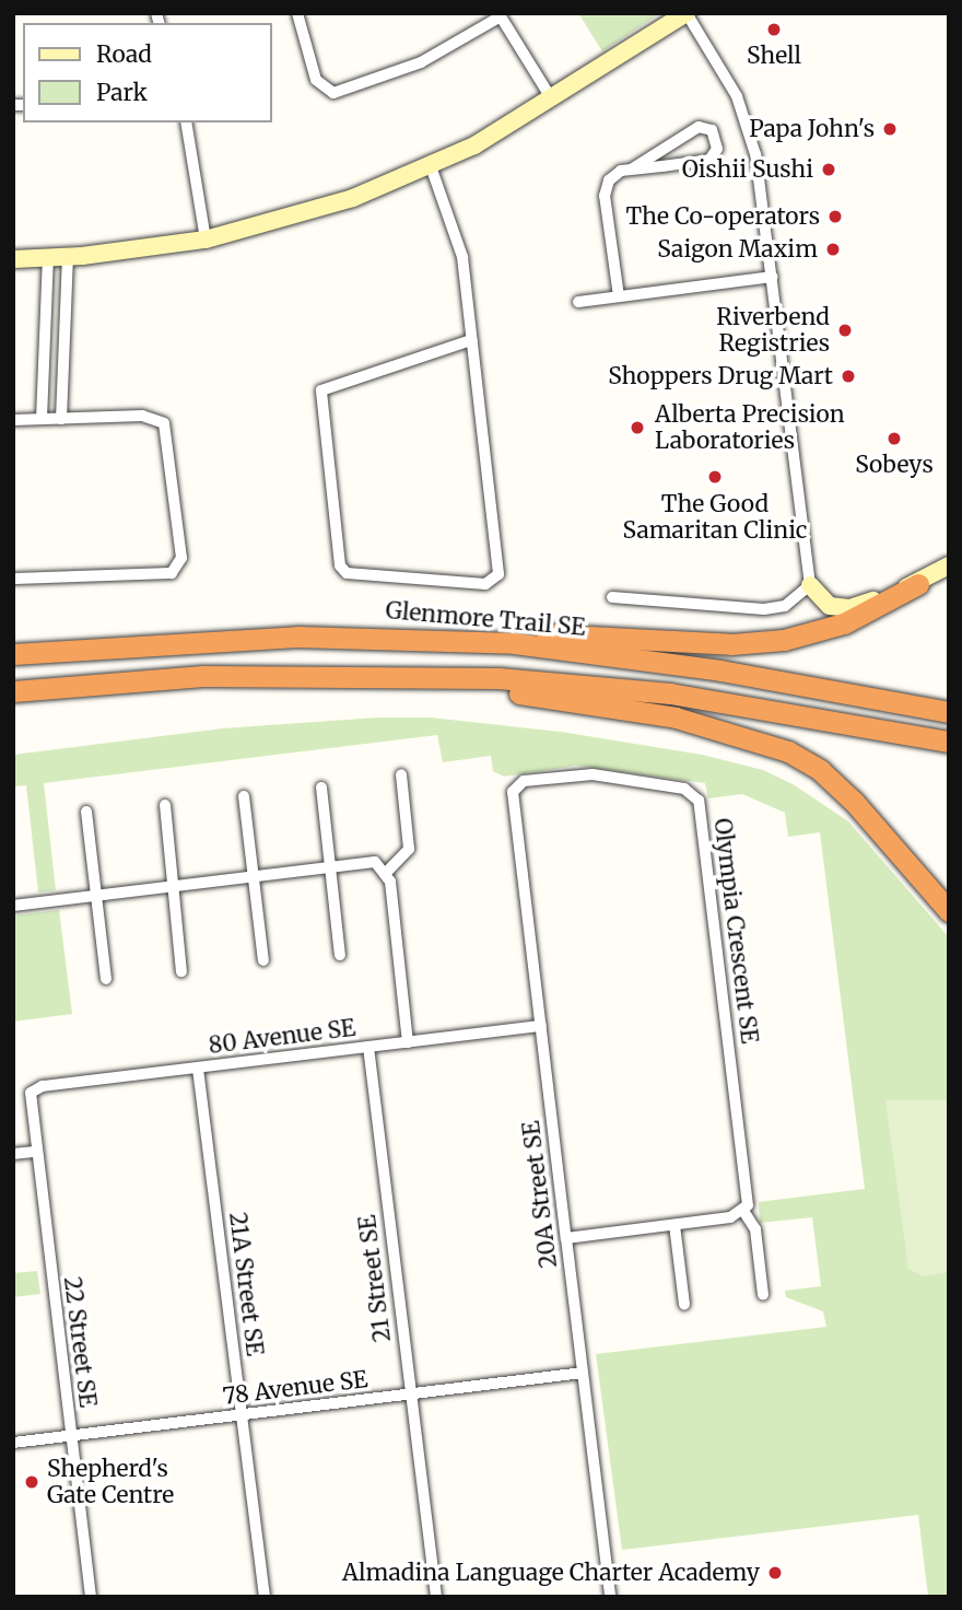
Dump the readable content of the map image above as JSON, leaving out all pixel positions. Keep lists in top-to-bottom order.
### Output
{
  "streets": {
    "highway": ["Glenmore Trail SE"],
    "street": [
      "Olympia Crescent SE",
      "80 Avenue SE",
      "20A Street SE",
      "21 Street SE",
      "21A Street SE",
      "22 Street SE",
      "78 Avenue SE"
    ]
  },
  "crossings": [
    ["Olympia Crescent SE", "20A Street SE"],
    ["80 Avenue SE", "20A Street SE"],
    ["80 Avenue SE", "21 Street SE"],
    ["80 Avenue SE", "21A Street SE"],
    ["80 Avenue SE", "22 Street SE"],
    ["20A Street SE", "78 Avenue SE"],
    ["21 Street SE", "78 Avenue SE"],
    ["21A Street SE", "78 Avenue SE"],
    ["22 Street SE", "78 Avenue SE"]
  ],
  "places": [
    "Shell",
    "Papa John's",
    "Oishii Sushi",
    "The Co-operators",
    "Saigon Maxim",
    "Riverbend Registries",
    "Shoppers Drug Mart",
    "Alberta Precision Laboratories",
    "Sobeys",
    "The Good Samaritan Clinic",
    "Shepherd's Gate Centre",
    "Almadina Language Charter Academy"
  ],
  "legend": ["Road", "Park"]
}
